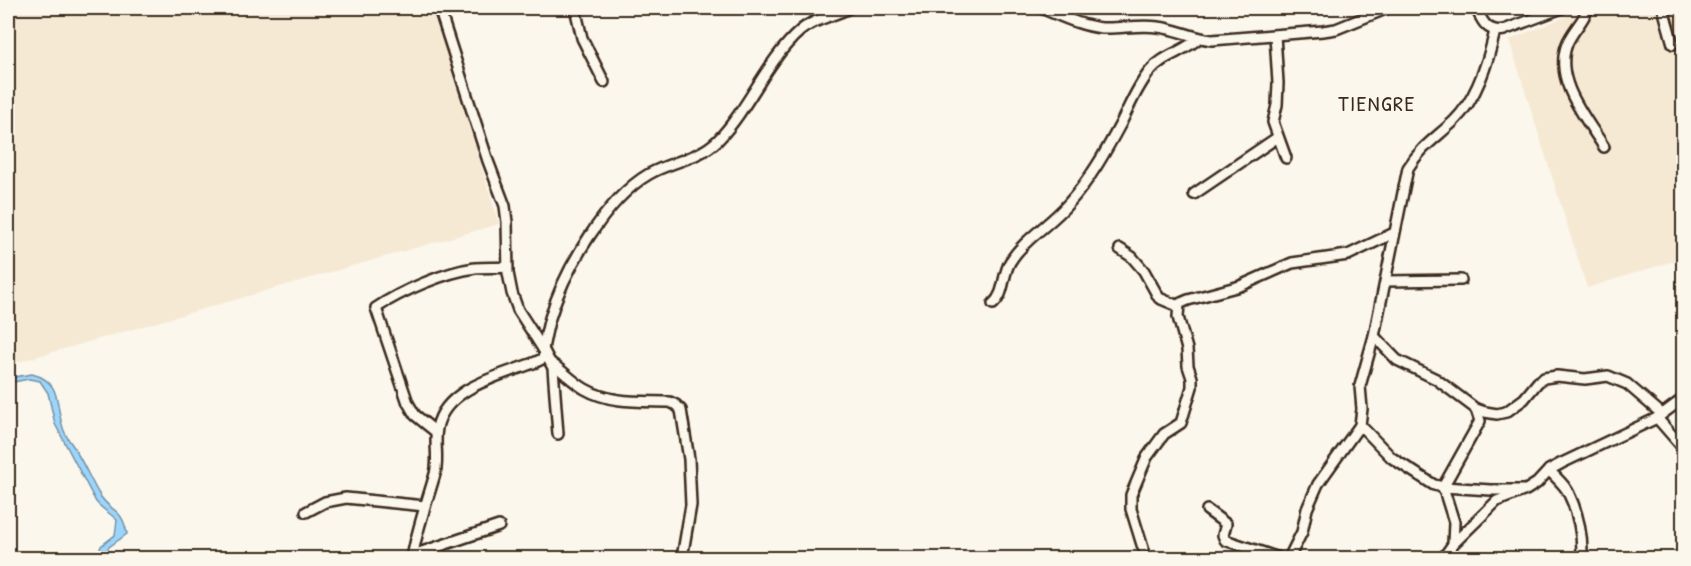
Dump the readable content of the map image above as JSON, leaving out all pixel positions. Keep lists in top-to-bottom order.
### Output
{
  "districts": ["TIENGRE"]
}
